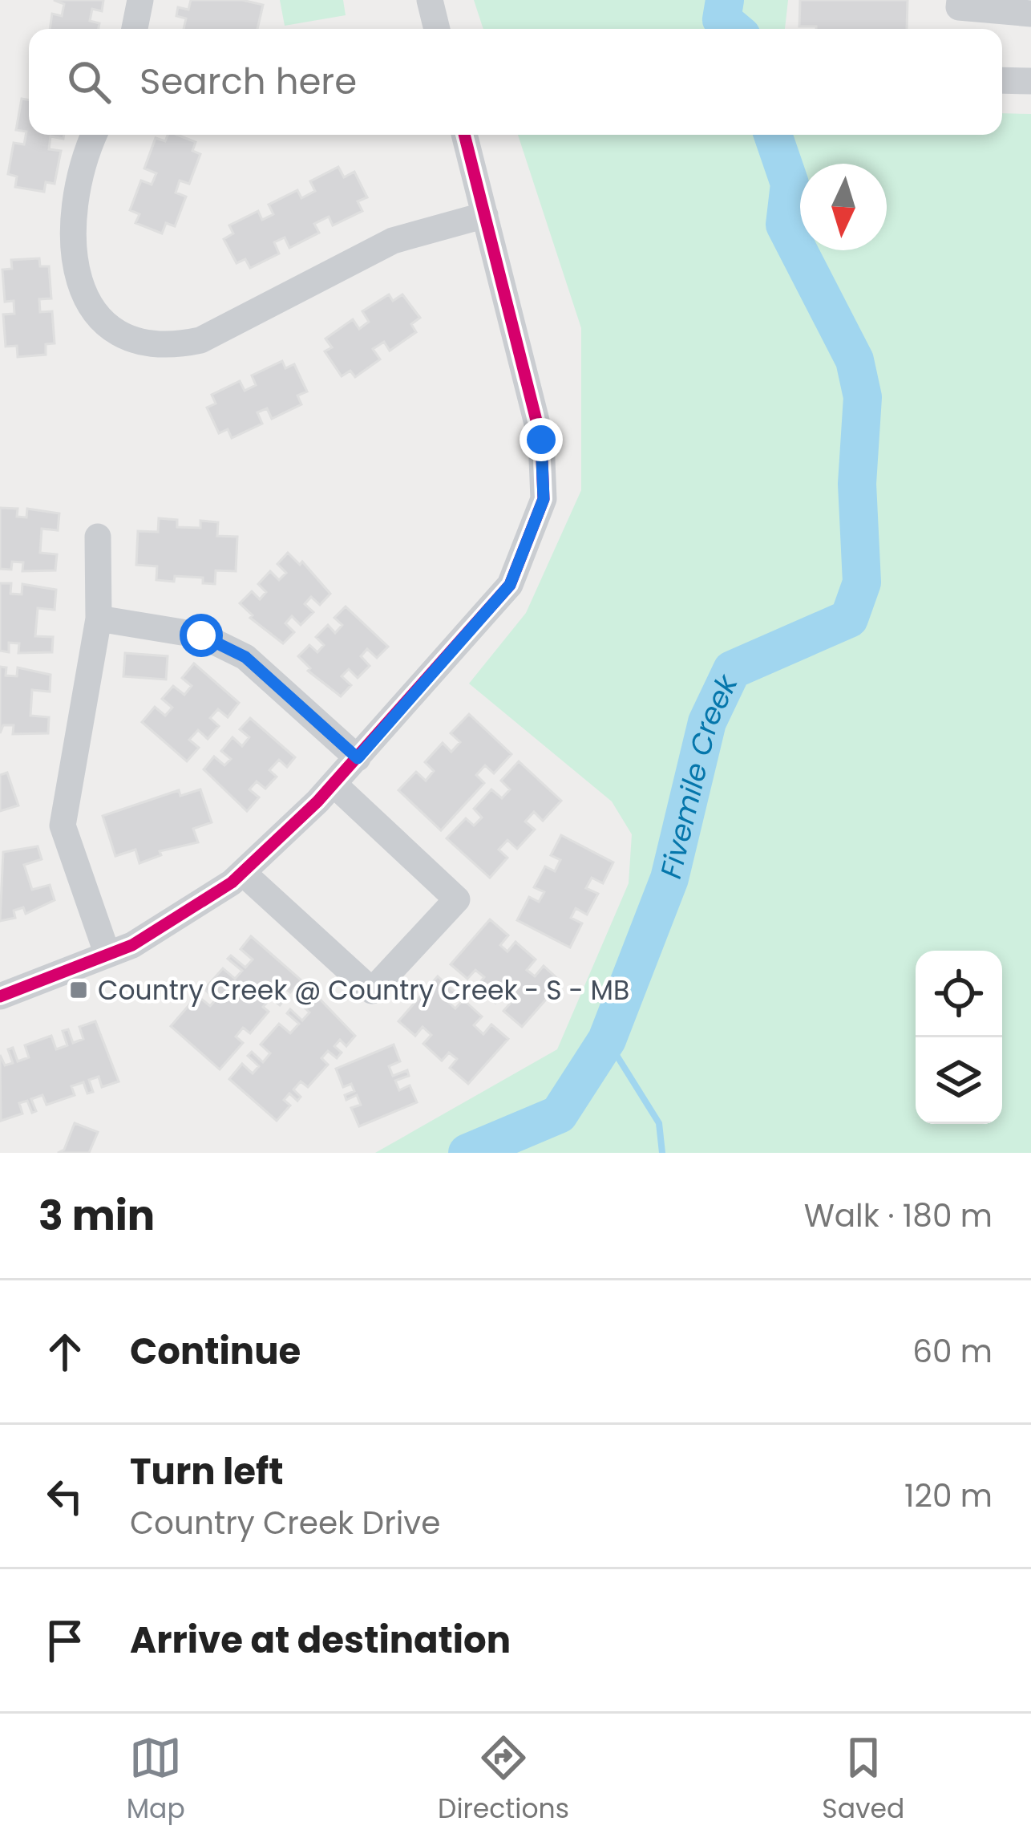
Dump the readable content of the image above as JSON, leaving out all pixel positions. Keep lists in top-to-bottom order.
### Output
{
  "water": ["Fivemile Creek"],
  "places": {
    "transit": ["Country Creek @ Country Creek - S - MB"]
  },
  "north": "bottom",
  "page": {
    "search": "Search here",
    "heading": ["3 min", "Walk · 180 m"],
    "list": [
      ["Continue", "60 m"],
      ["Turn left", "Country Creek Drive", "120 m"],
      "Arrive at destination"
    ],
    "nav": ["Map", "Directions", "Saved"]
  }
}
